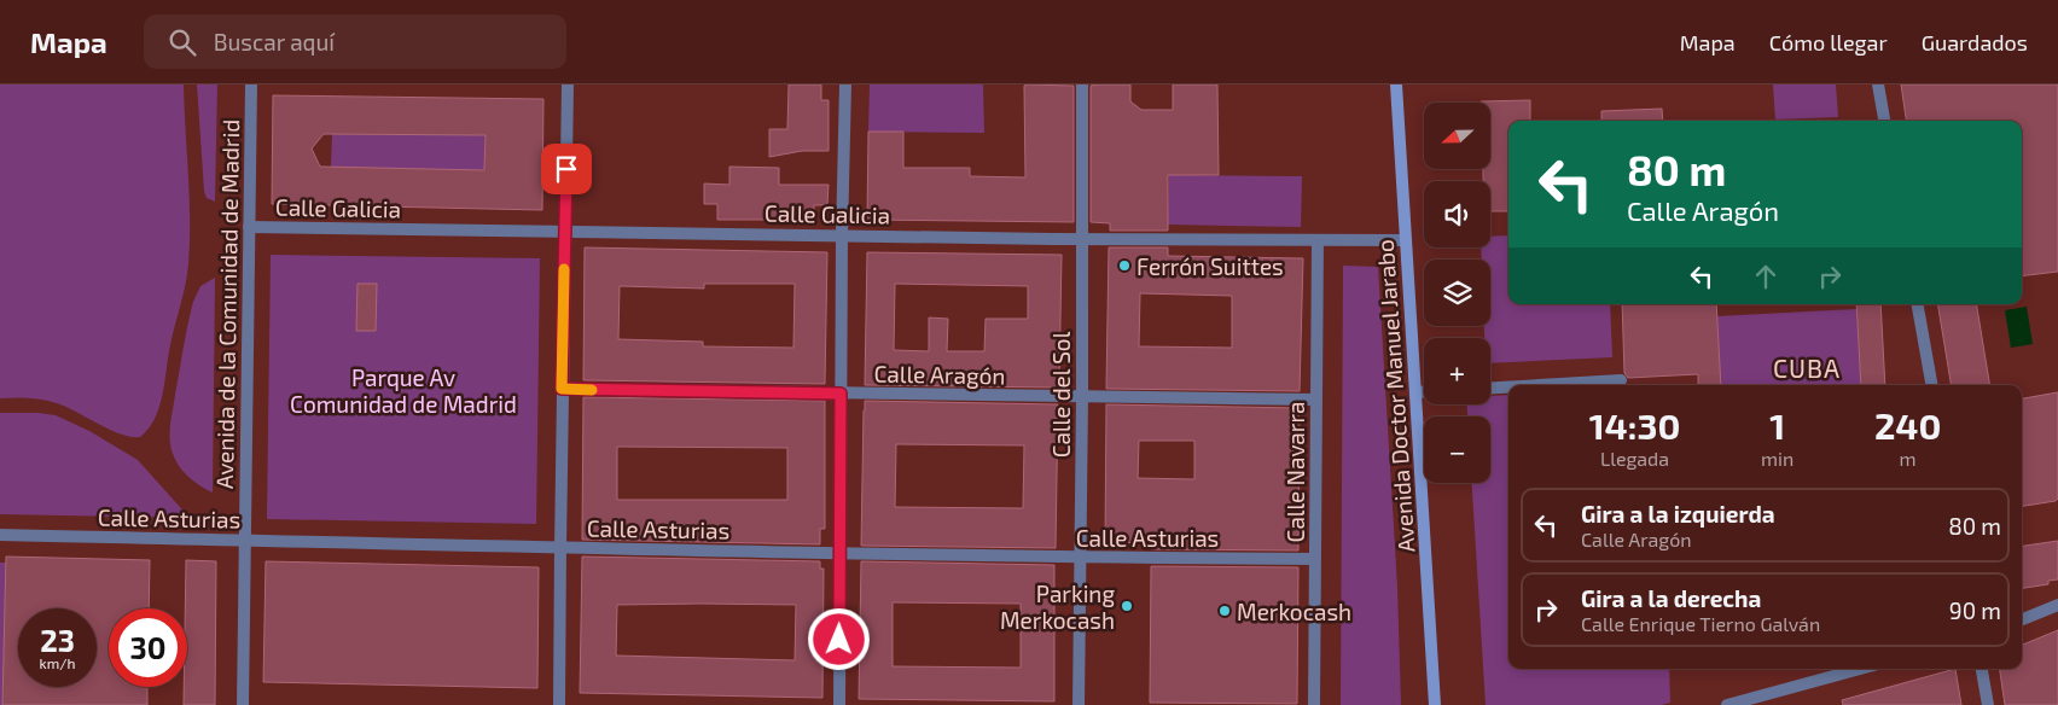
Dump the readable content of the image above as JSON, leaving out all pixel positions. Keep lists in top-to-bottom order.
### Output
{
  "streets": {
    "street": [
      "Calle Galicia",
      "Avenida de la Comunidad de Madrid",
      "Calle Aragón",
      "Calle del Sol",
      "Avenida Doctor Manuel Jarabo",
      "Calle Navarra",
      "Calle Asturias"
    ]
  },
  "crossings": [
    ["Calle Galicia", "Avenida de la Comunidad de Madrid"],
    ["Calle Galicia", "Calle del Sol"],
    ["Calle Galicia", "Avenida Doctor Manuel Jarabo"],
    ["Calle Galicia", "Calle Navarra"],
    ["Avenida de la Comunidad de Madrid", "Calle Asturias"],
    ["Calle Aragón", "Calle del Sol"],
    ["Calle Aragón", "Calle Navarra"],
    ["Calle del Sol", "Calle Asturias"],
    ["Calle Navarra", "Calle Asturias"]
  ],
  "districts": ["CUBA"],
  "parks": ["Parque Av Comunidad de Madrid"],
  "places": ["Ferrón Suittes", "Parking Merkocash", "Merkocash"],
  "north": "left",
  "page": {
    "header": "Mapa",
    "search": "Buscar aquí",
    "nav": ["Mapa", "Cómo llegar", "Guardados"],
    "map_buttons": ["+", "−"],
    "turn": ["80 m", "Calle Aragón"],
    "eta": [
      "14:30",
      "Llegada",
      "1",
      "min",
      "240",
      "m"
    ],
    "list": [
      {
        "name": "Gira a la izquierda",
        "note": "Calle Aragón",
        "value": "80 m"
      },
      {
        "name": "Gira a la derecha",
        "note": "Calle Enrique Tierno Galván",
        "value": "90 m"
      }
    ],
    "speed": "23 km/h",
    "limit": "30"
  }
}
